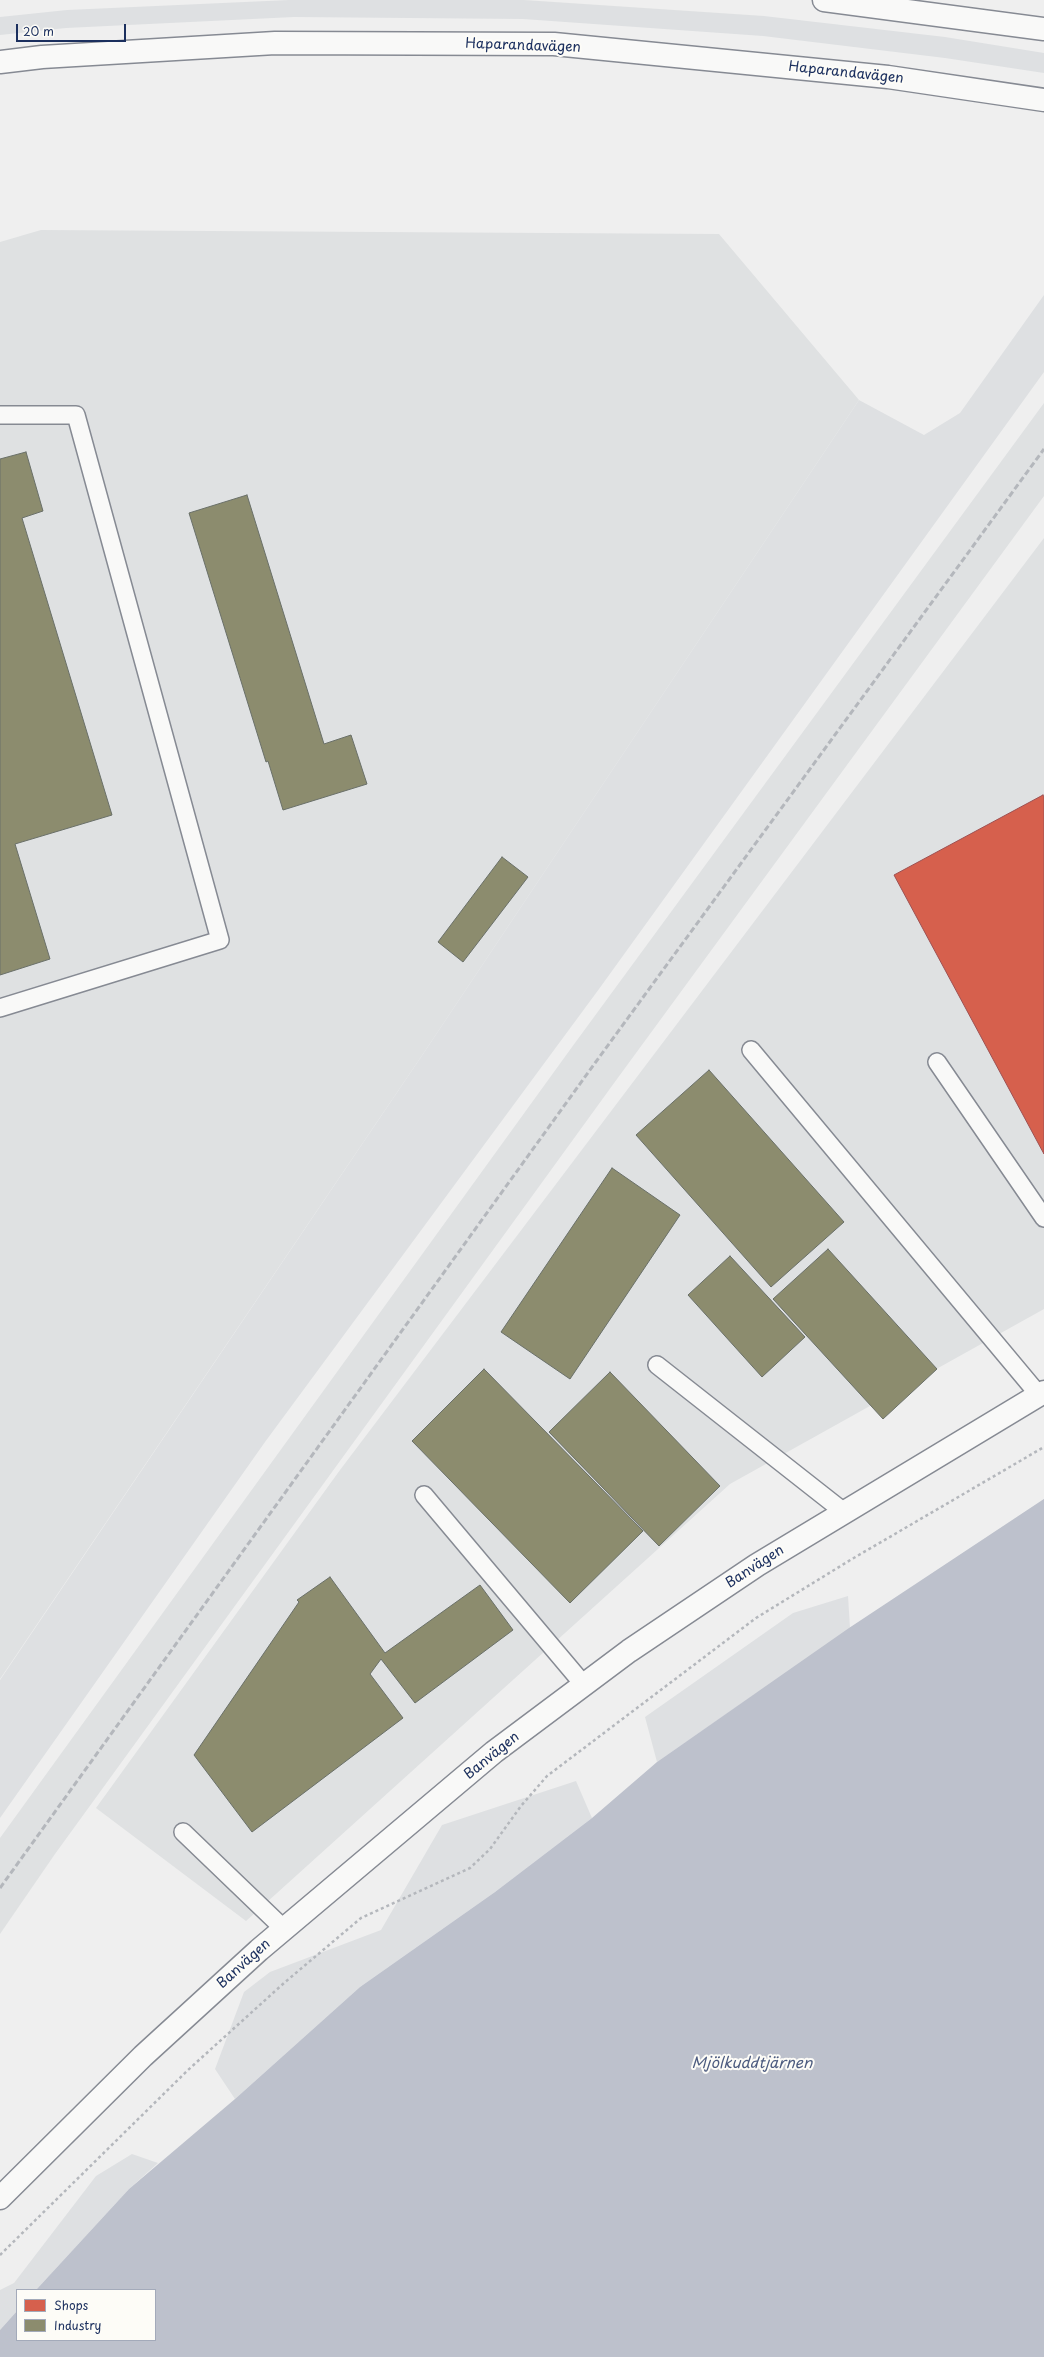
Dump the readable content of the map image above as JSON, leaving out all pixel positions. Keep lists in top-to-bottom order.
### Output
{
  "streets": {
    "street": ["Haparandavägen", "Banvägen"]
  },
  "water": ["Mjölkuddtjärnen"],
  "legend": ["Shops", "Industry"],
  "scale_bar": "20 m"
}
